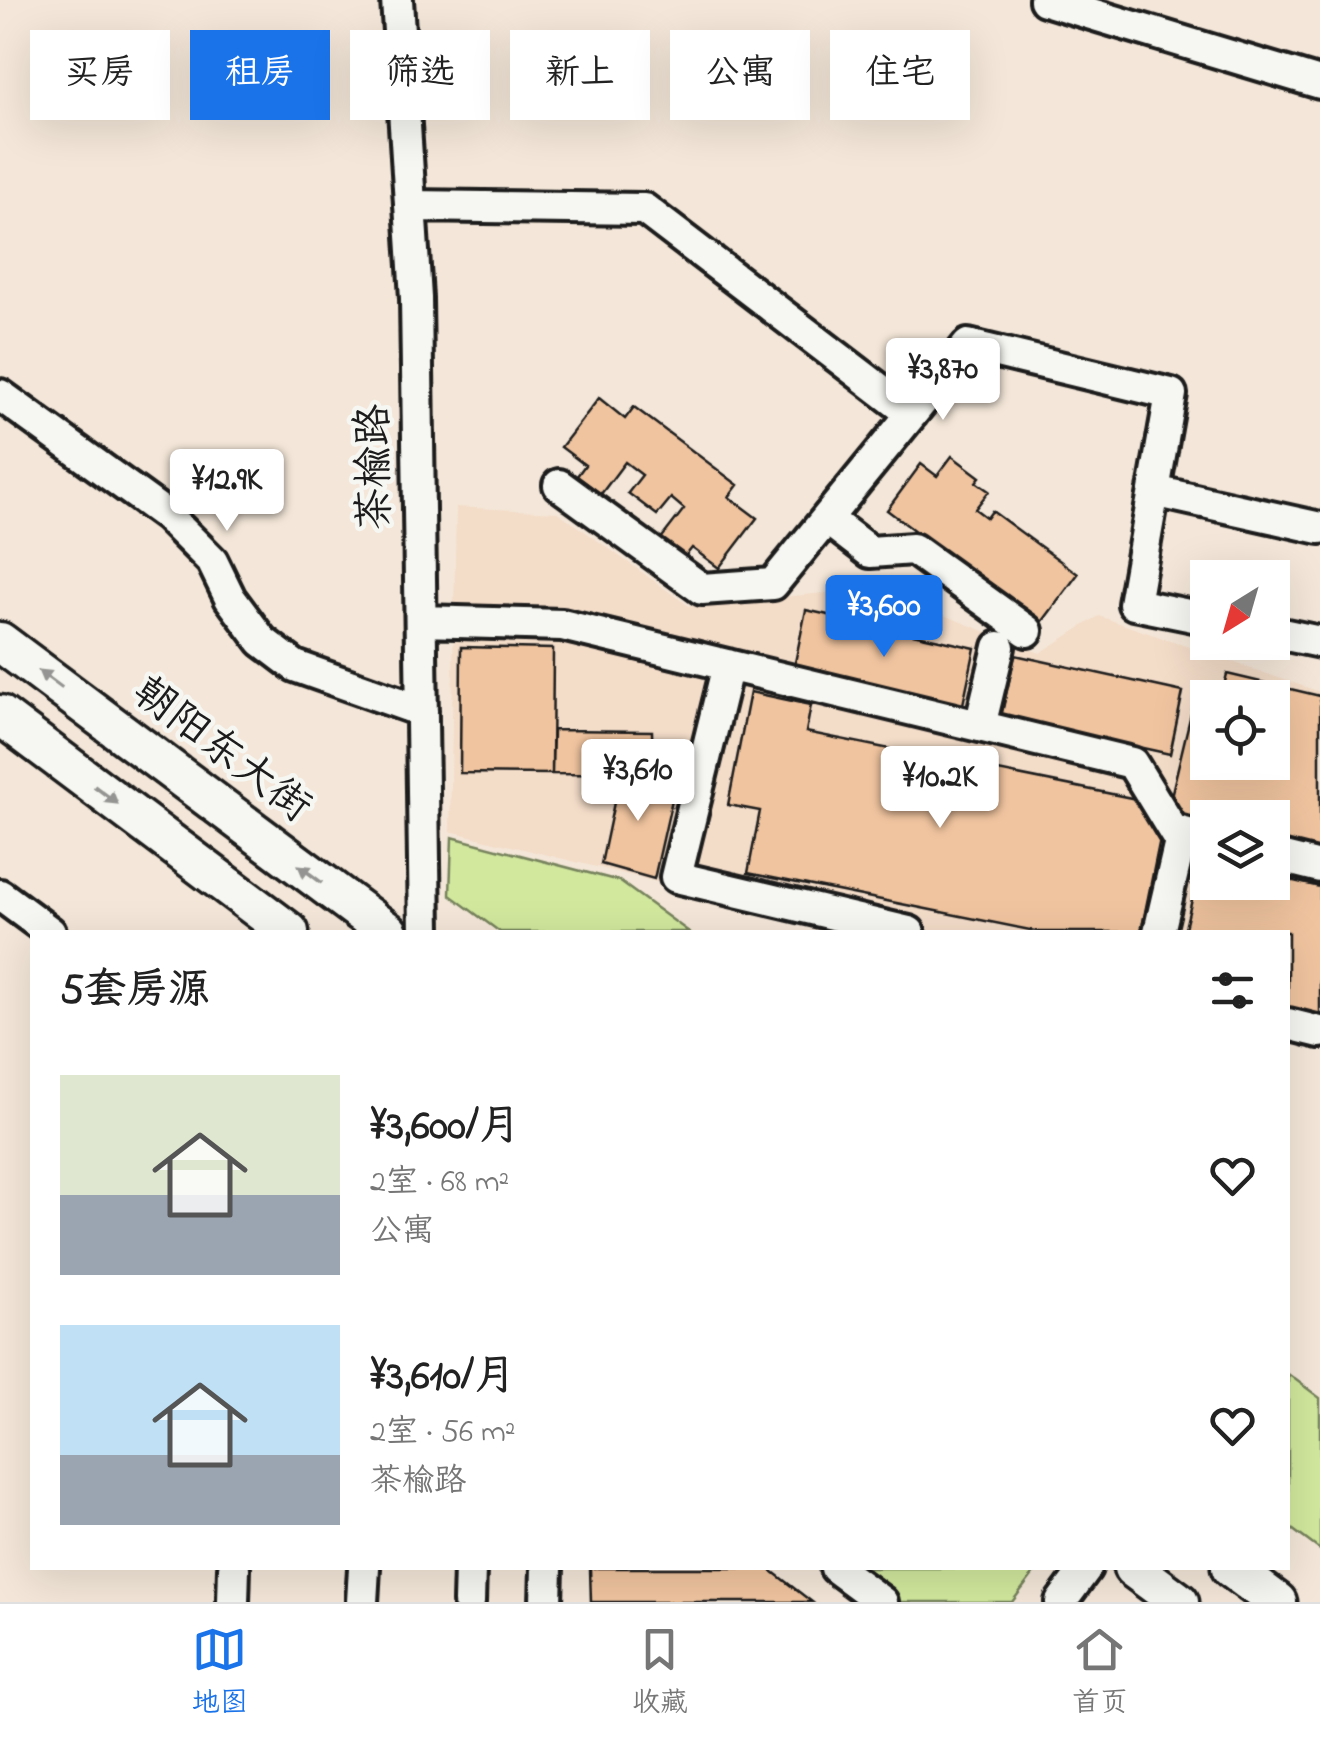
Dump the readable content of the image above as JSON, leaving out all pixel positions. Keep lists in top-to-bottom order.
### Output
{
  "streets": {
    "main road": ["朝阳东大街"],
    "street": ["茶榆路"]
  },
  "north": "bottom left",
  "page": {
    "chip": [
      "买房",
      "租房",
      "筛选",
      "新上",
      "公寓",
      "住宅"
    ],
    "price": [
      "¥3,870",
      "¥12.9K",
      "¥3,600",
      "¥3,610",
      "¥10.2K"
    ],
    "heading": "5套房源",
    "list": [
      {
        "name": "¥3,600/月",
        "note": "2室 · 68 m² · 公寓"
      },
      {
        "name": "¥3,610/月",
        "note": "2室 · 56 m² · 茶榆路"
      }
    ],
    "tabs": ["地图", "收藏", "首页"]
  }
}
